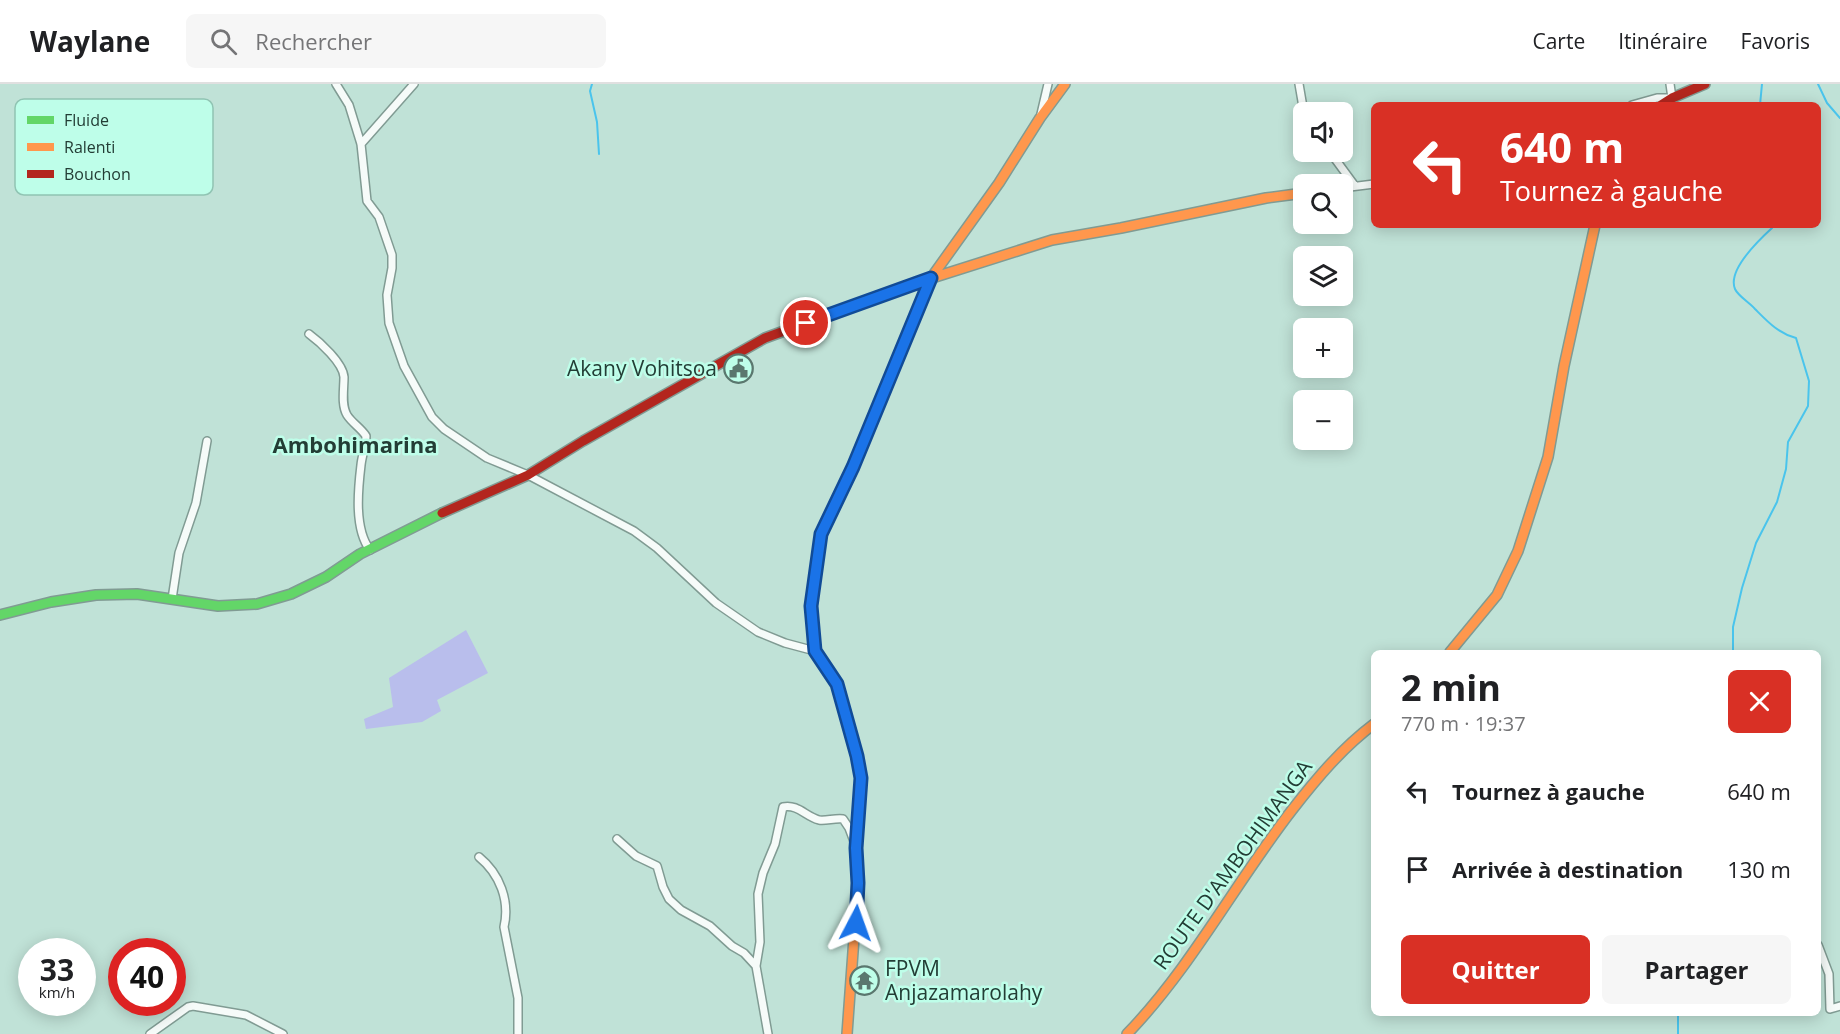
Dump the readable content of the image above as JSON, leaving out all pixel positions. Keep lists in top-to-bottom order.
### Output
{
  "streets": {
    "street": ["ROUTE D'AMBOHIMANGA"]
  },
  "districts": ["Ambohimarina"],
  "places": {
    "public building": ["Akany Vohitsoa"],
    "temple": ["FPVM Anjazamarolahy"]
  },
  "legend": ["Fluide", "Ralenti", "Bouchon"],
  "page": {
    "header": "Waylane",
    "search": "Rechercher",
    "nav": ["Carte", "Itinéraire", "Favoris"],
    "map_buttons": ["+", "−"],
    "turn": ["640 m", "Tournez à gauche"],
    "heading": ["2 min", "770 m · 19:37"],
    "list": [
      {
        "name": "Tournez à gauche",
        "value": "640 m"
      },
      {
        "name": "Arrivée à destination",
        "value": "130 m"
      }
    ],
    "buttons": ["Quitter", "Partager"],
    "speed": "33 km/h",
    "limit": "40"
  }
}
